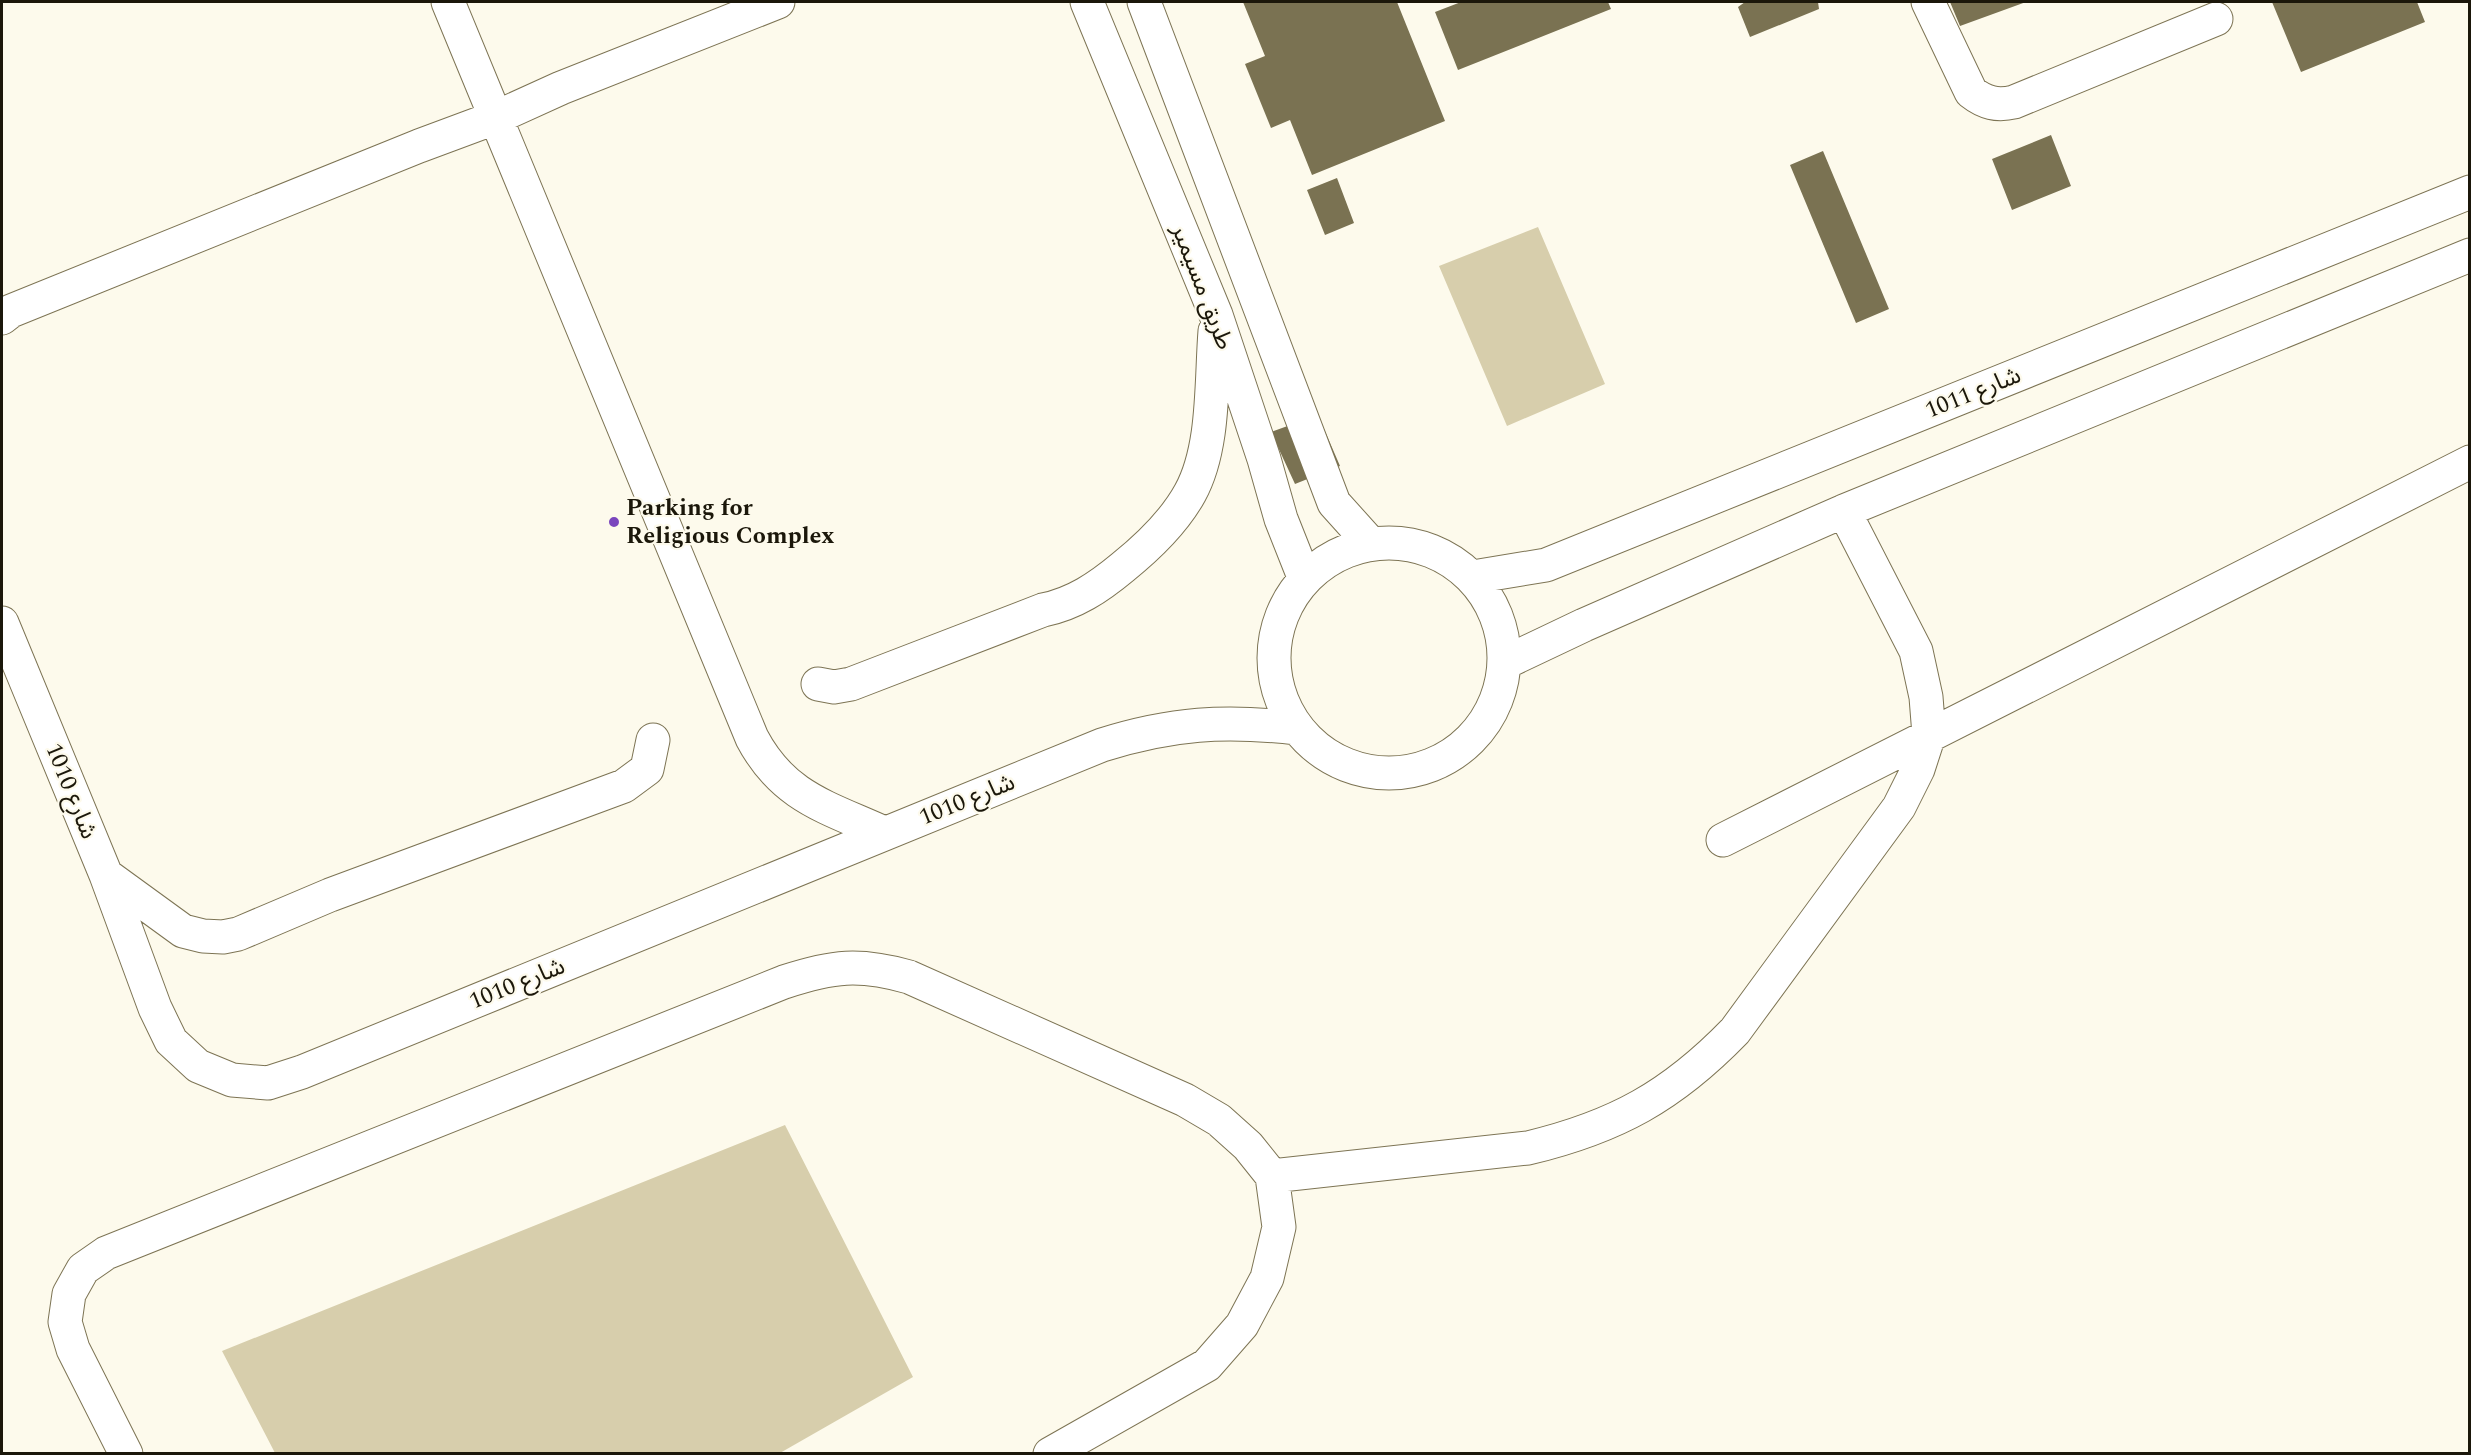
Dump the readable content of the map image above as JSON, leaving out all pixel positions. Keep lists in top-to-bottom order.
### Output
{
  "streets": {
    "street": ["طريق مسيمير", "شارع 1011", "شارع 1010"]
  },
  "places": ["Parking for Religious Complex"]
}
